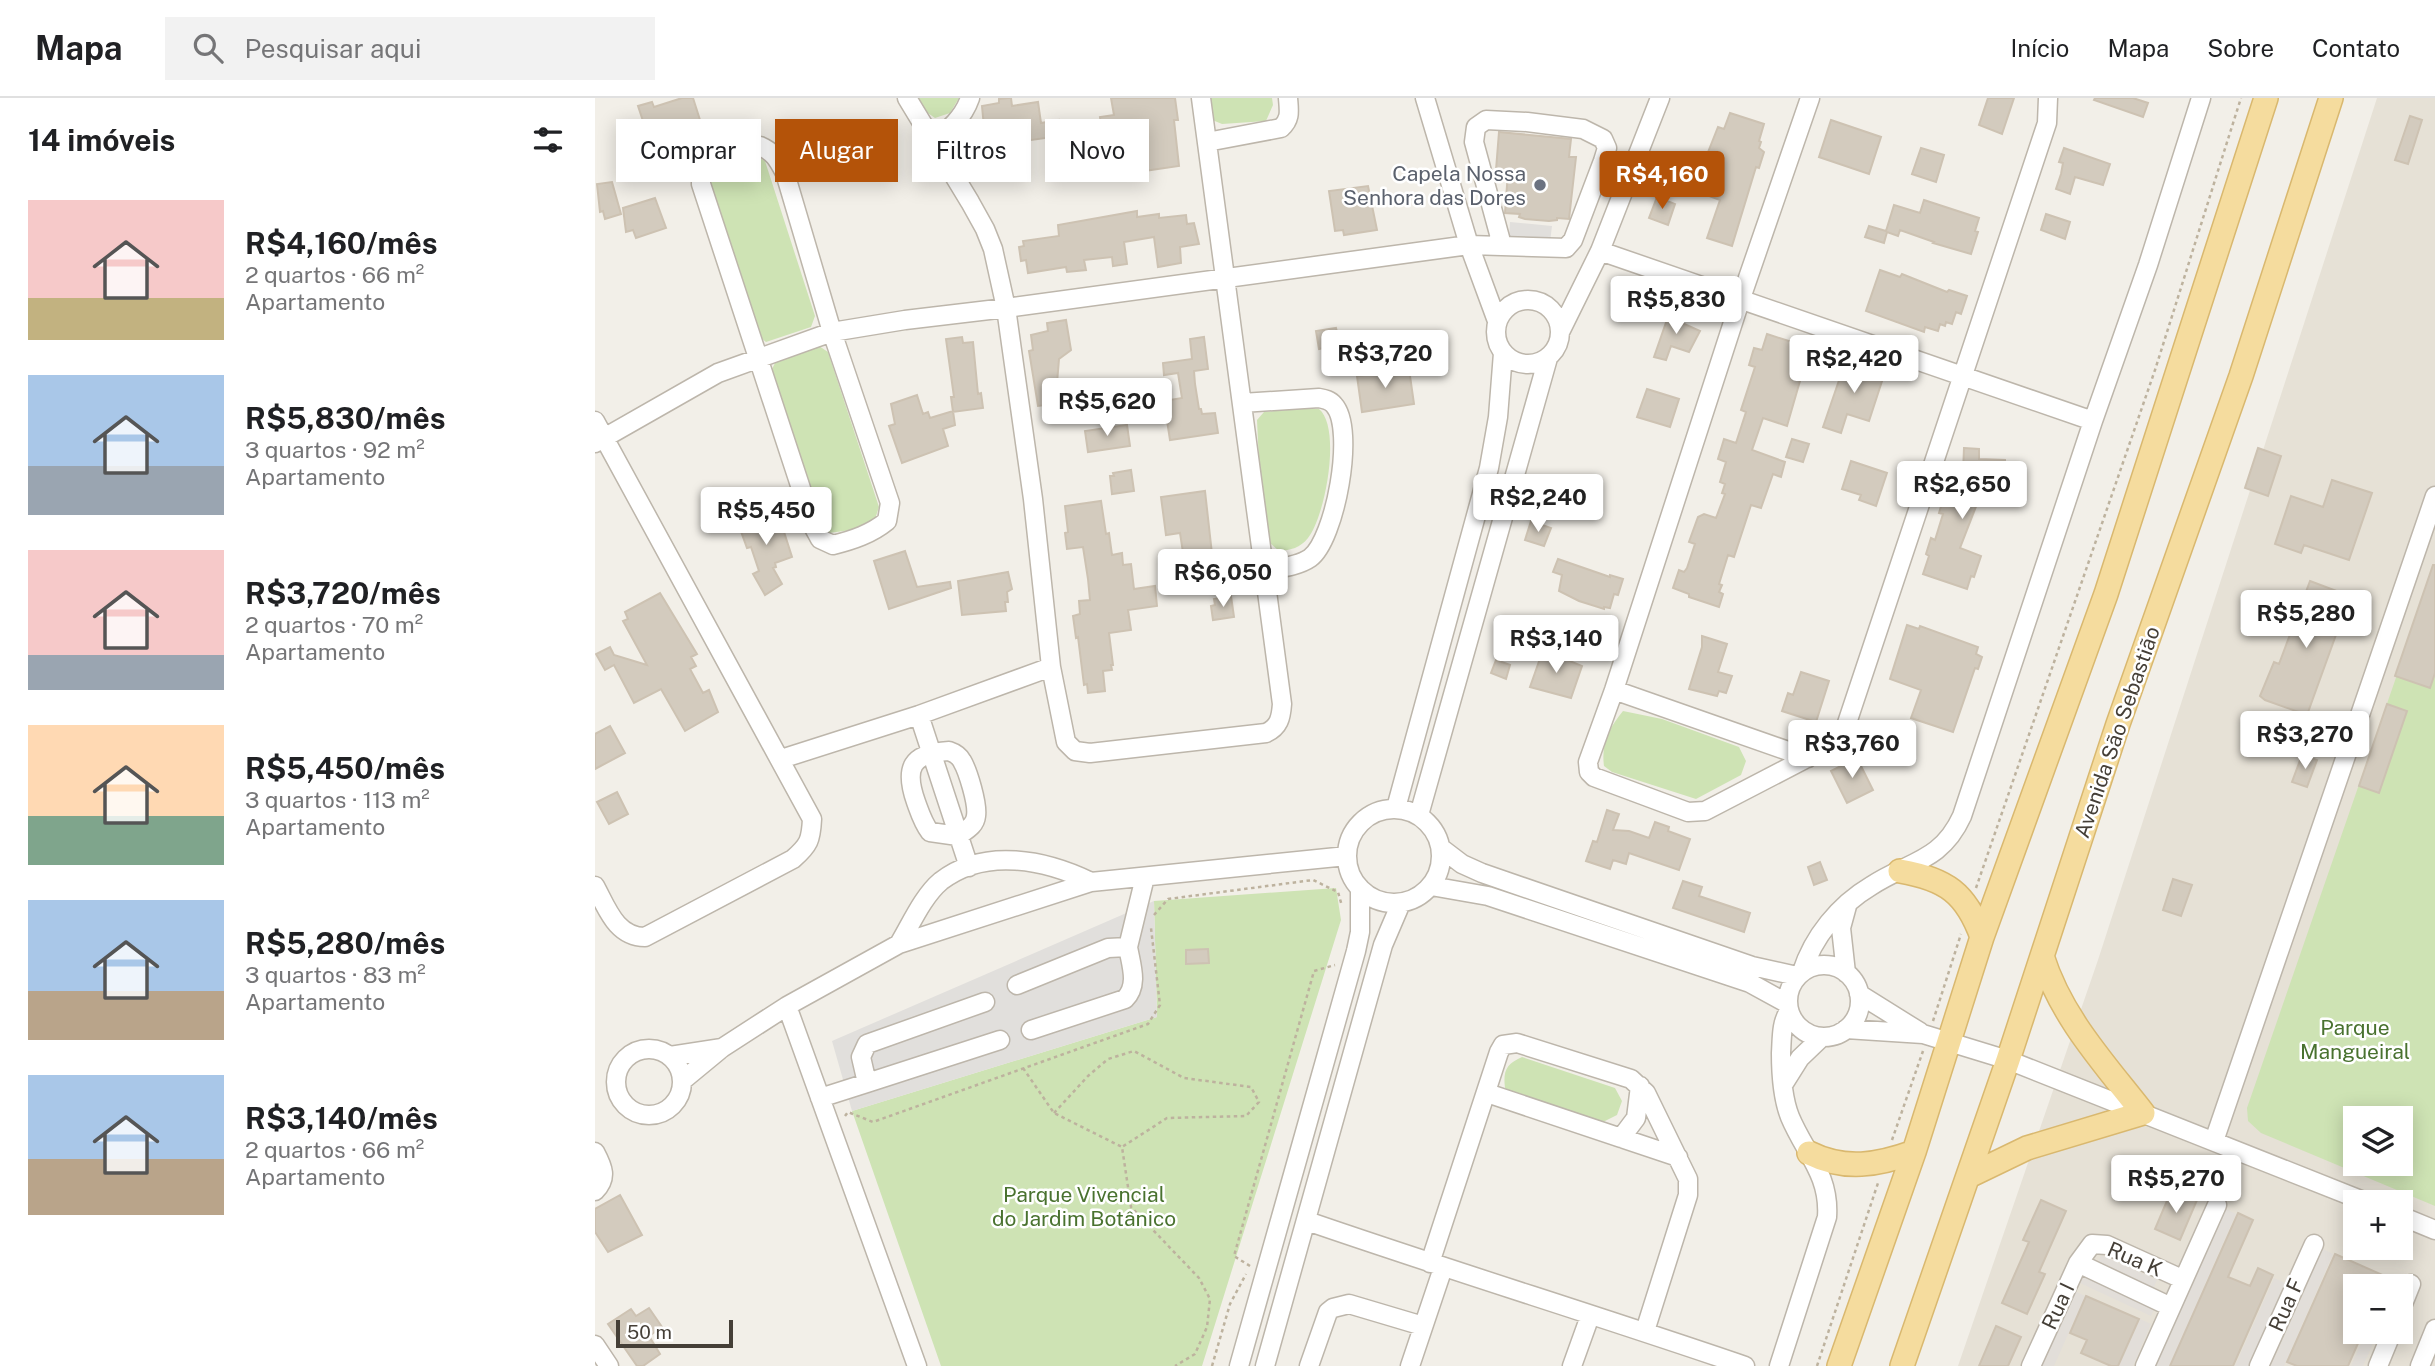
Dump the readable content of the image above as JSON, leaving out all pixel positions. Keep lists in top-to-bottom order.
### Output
{
  "streets": {
    "main road": ["Avenida São Sebastião"],
    "street": ["Rua K", "Rua F", "Rua I"]
  },
  "crossings": [
    ["Rua K", "Rua I"]
  ],
  "parks": ["Parque Mangueiral", "Parque Vivencial do Jardim Botânico"],
  "places": ["Capela Nossa Senhora das Dores"],
  "scale_bar": "50 m",
  "page": {
    "header": "Mapa",
    "search": "Pesquisar aqui",
    "nav": [
      "Início",
      "Mapa",
      "Sobre",
      "Contato"
    ],
    "heading": "14 imóveis",
    "chip": [
      "Comprar",
      "Alugar",
      "Filtros",
      "Novo"
    ],
    "price": [
      "R$4,160",
      "R$5,830",
      "R$3,720",
      "R$2,420",
      "R$5,620",
      "R$2,650",
      "R$2,240",
      "R$5,450",
      "R$6,050",
      "R$5,280",
      "R$3,140",
      "R$3,270",
      "R$3,760",
      "R$5,270"
    ],
    "list": [
      {
        "name": "R$4,160/mês",
        "note": "2 quartos · 66 m² · Apartamento"
      },
      {
        "name": "R$5,830/mês",
        "note": "3 quartos · 92 m² · Apartamento"
      },
      {
        "name": "R$3,720/mês",
        "note": "2 quartos · 70 m² · Apartamento"
      },
      {
        "name": "R$5,450/mês",
        "note": "3 quartos · 113 m² · Apartamento"
      },
      {
        "name": "R$5,280/mês",
        "note": "3 quartos · 83 m² · Apartamento"
      },
      {
        "name": "R$3,140/mês",
        "note": "2 quartos · 66 m² · Apartamento"
      }
    ],
    "map_buttons": ["+", "−"],
    "scale": "50 m"
  }
}
